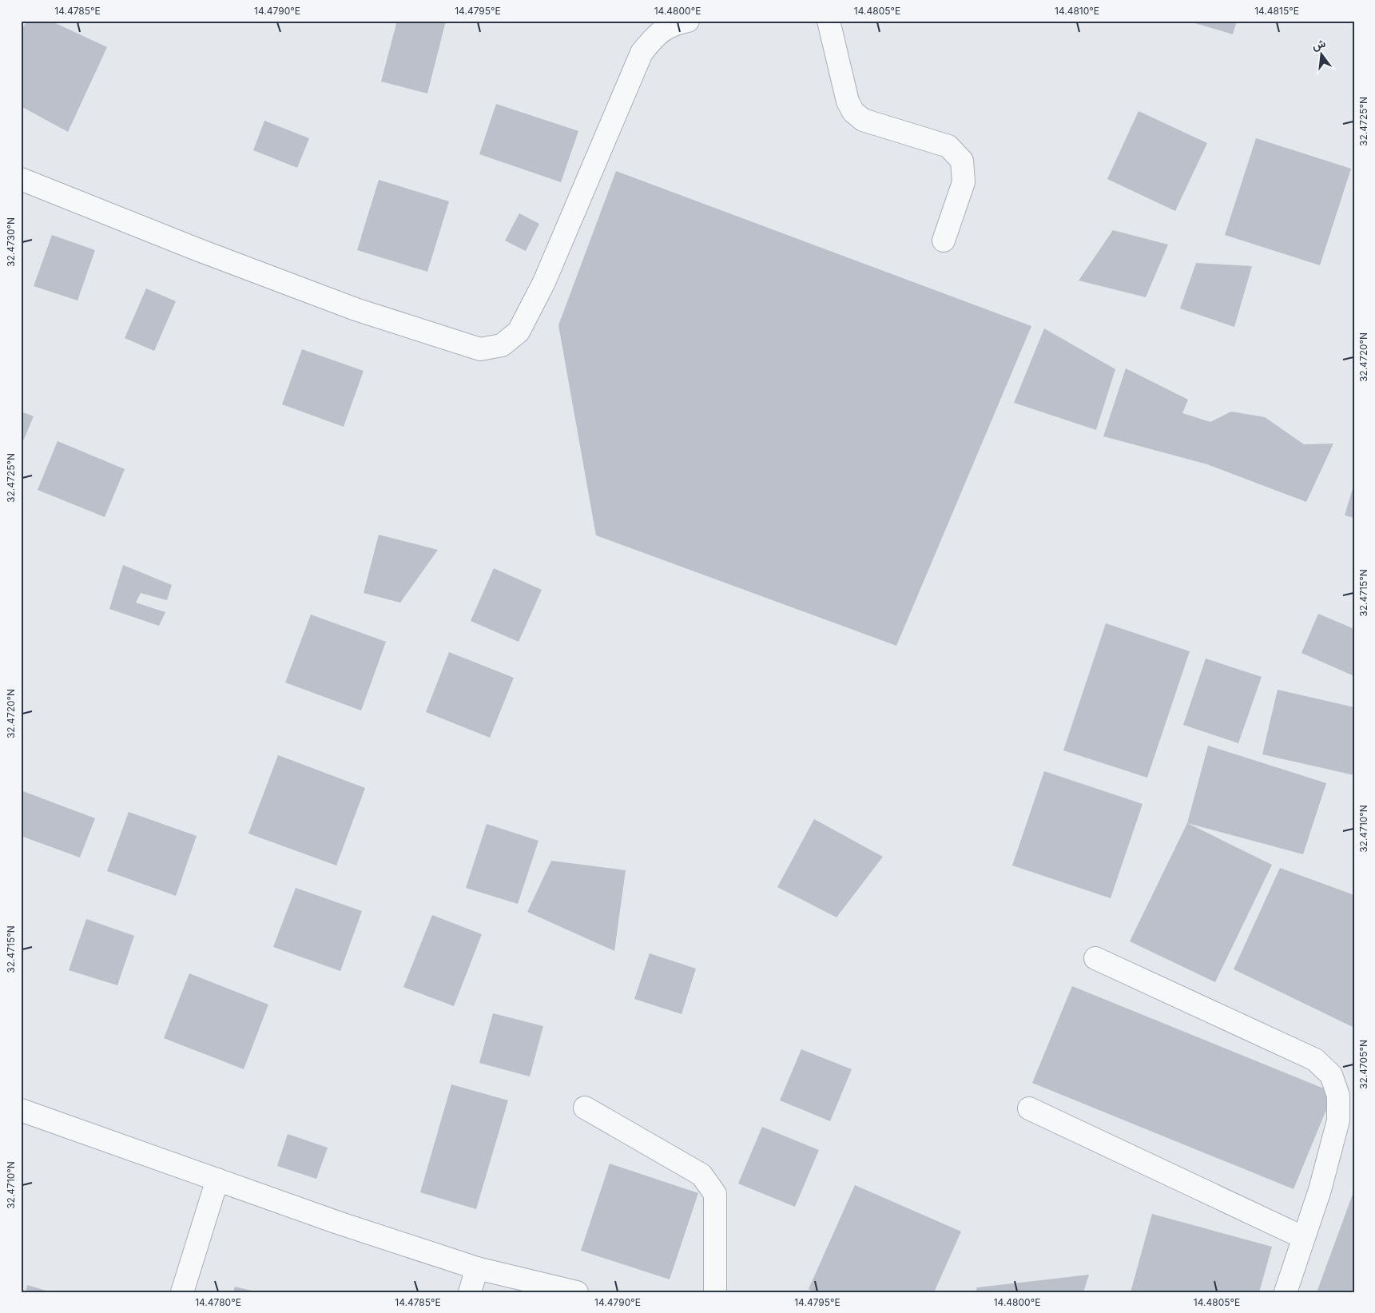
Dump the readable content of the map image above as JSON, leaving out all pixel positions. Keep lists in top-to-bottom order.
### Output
{
  "north": "top",
  "coordinates": [
    "14.4785°E",
    "14.4790°E",
    "14.4795°E",
    "14.4800°E",
    "14.4805°E",
    "14.4810°E",
    "14.4815°E",
    "32.4725°N",
    "32.4730°N",
    "32.4720°N",
    "32.4715°N",
    "32.4710°N",
    "32.4705°N",
    "14.4780°E"
  ]
}
